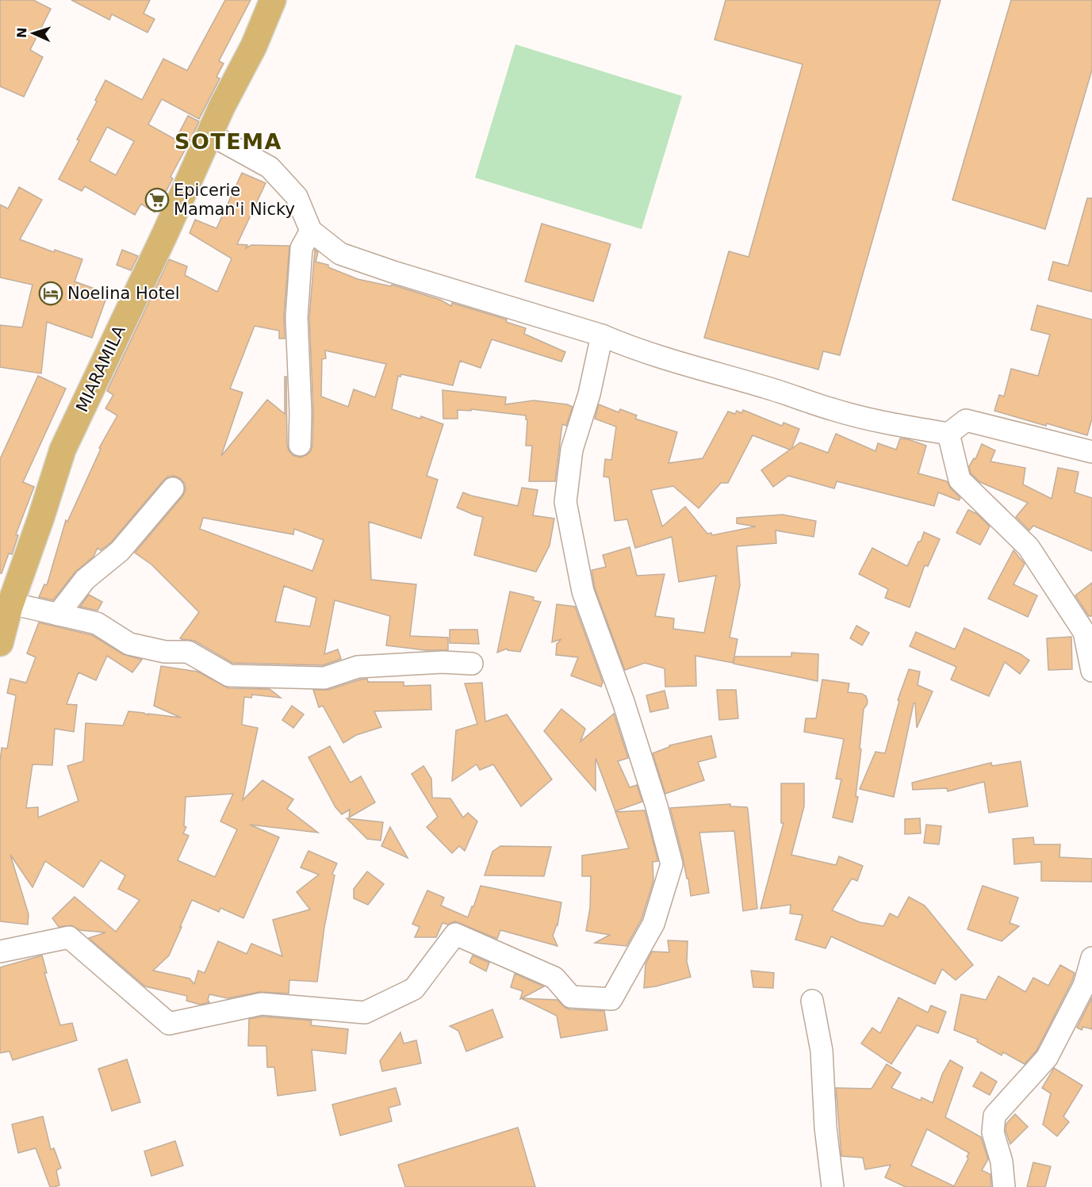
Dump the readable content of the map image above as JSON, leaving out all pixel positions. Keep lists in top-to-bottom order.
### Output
{
  "streets": {
    "main road": ["MIARAMILA"]
  },
  "districts": ["SOTEMA"],
  "places": {
    "supermarket": ["Epicerie Maman'i Nicky"],
    "hotel": ["Noelina Hotel"]
  },
  "north": "left"
}
